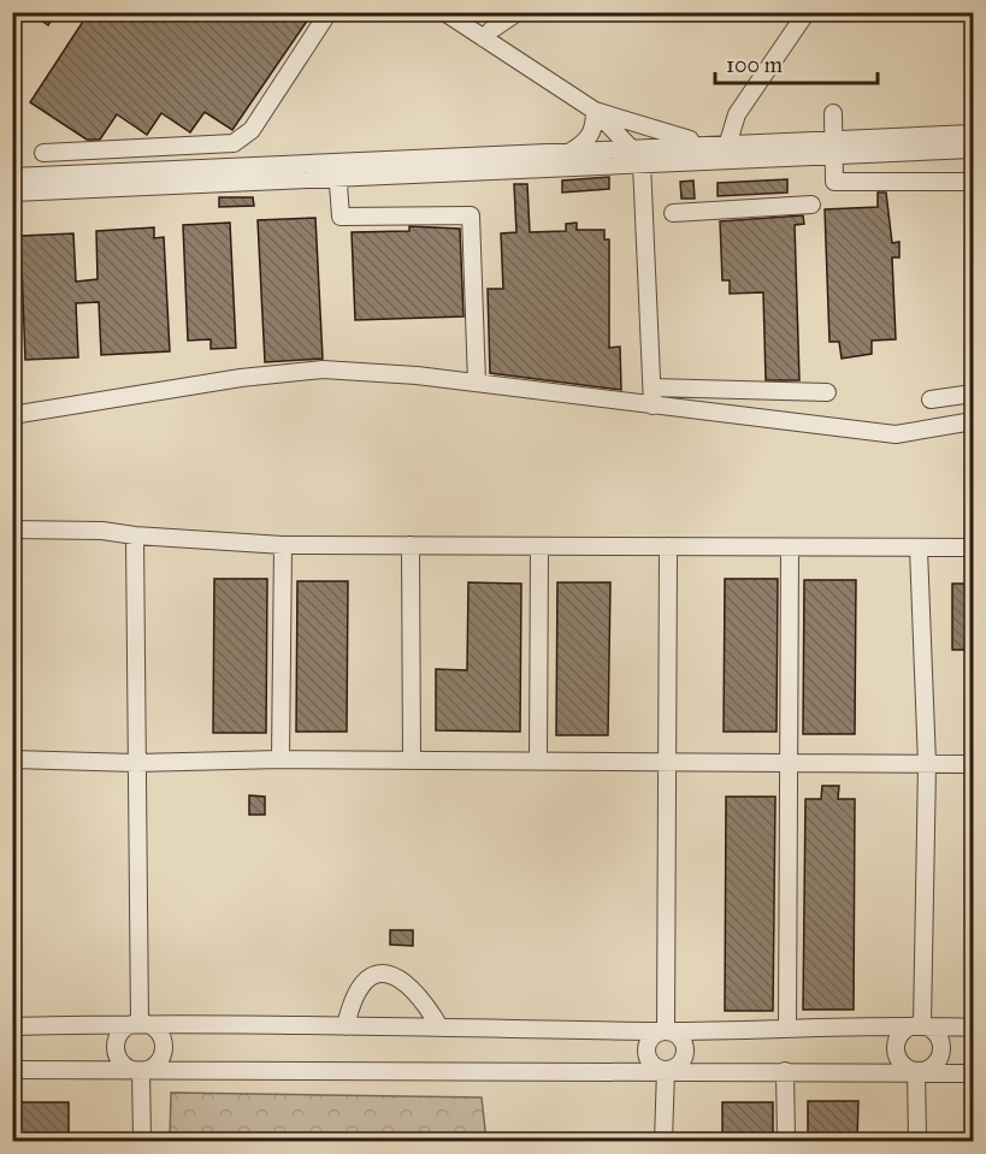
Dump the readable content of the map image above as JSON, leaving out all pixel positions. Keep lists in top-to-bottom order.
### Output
{
  "scale_bar": "100 m"
}
